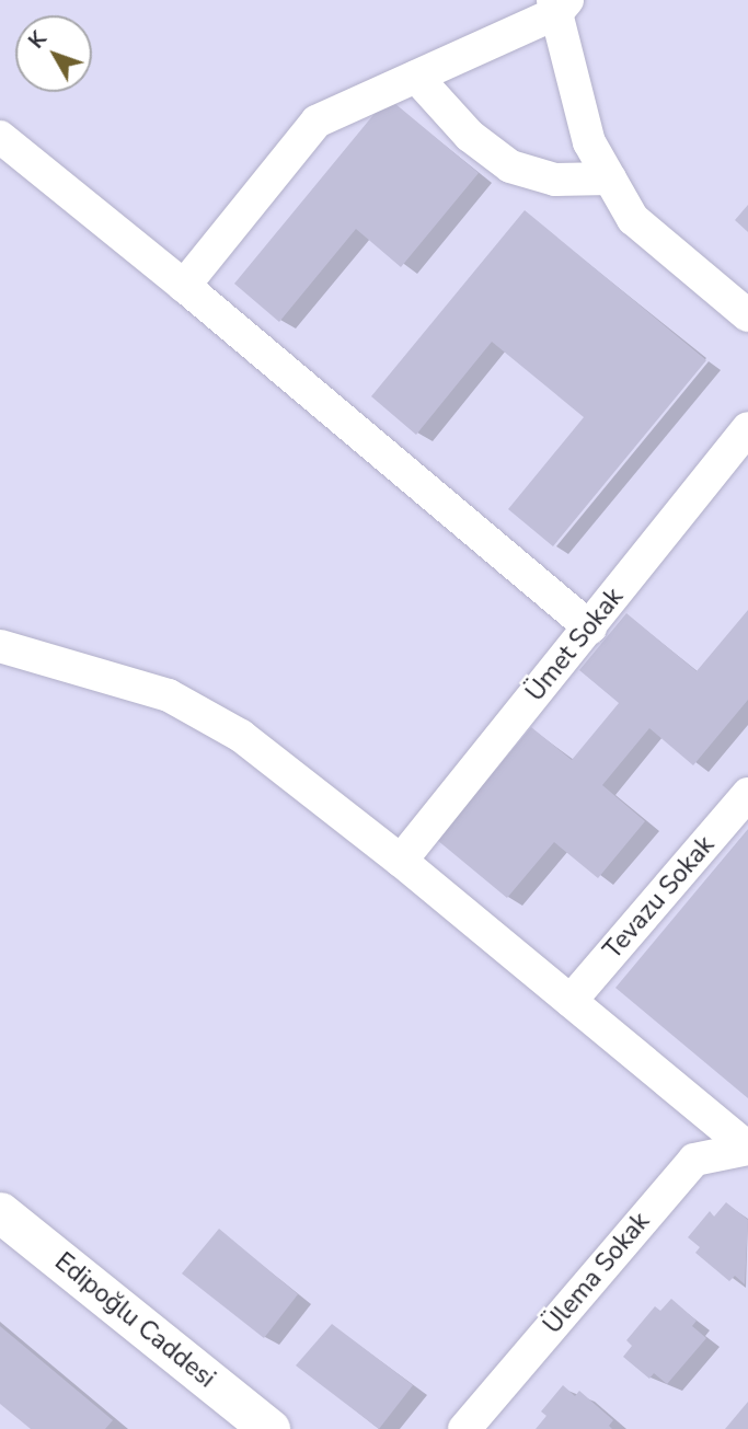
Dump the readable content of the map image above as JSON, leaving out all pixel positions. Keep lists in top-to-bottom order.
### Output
{
  "streets": {
    "street": [
      "Ümet Sokak",
      "Tevazu Sokak",
      "Ülema Sokak",
      "Edipoğlu Caddesi"
    ]
  },
  "north": "top left"
}
